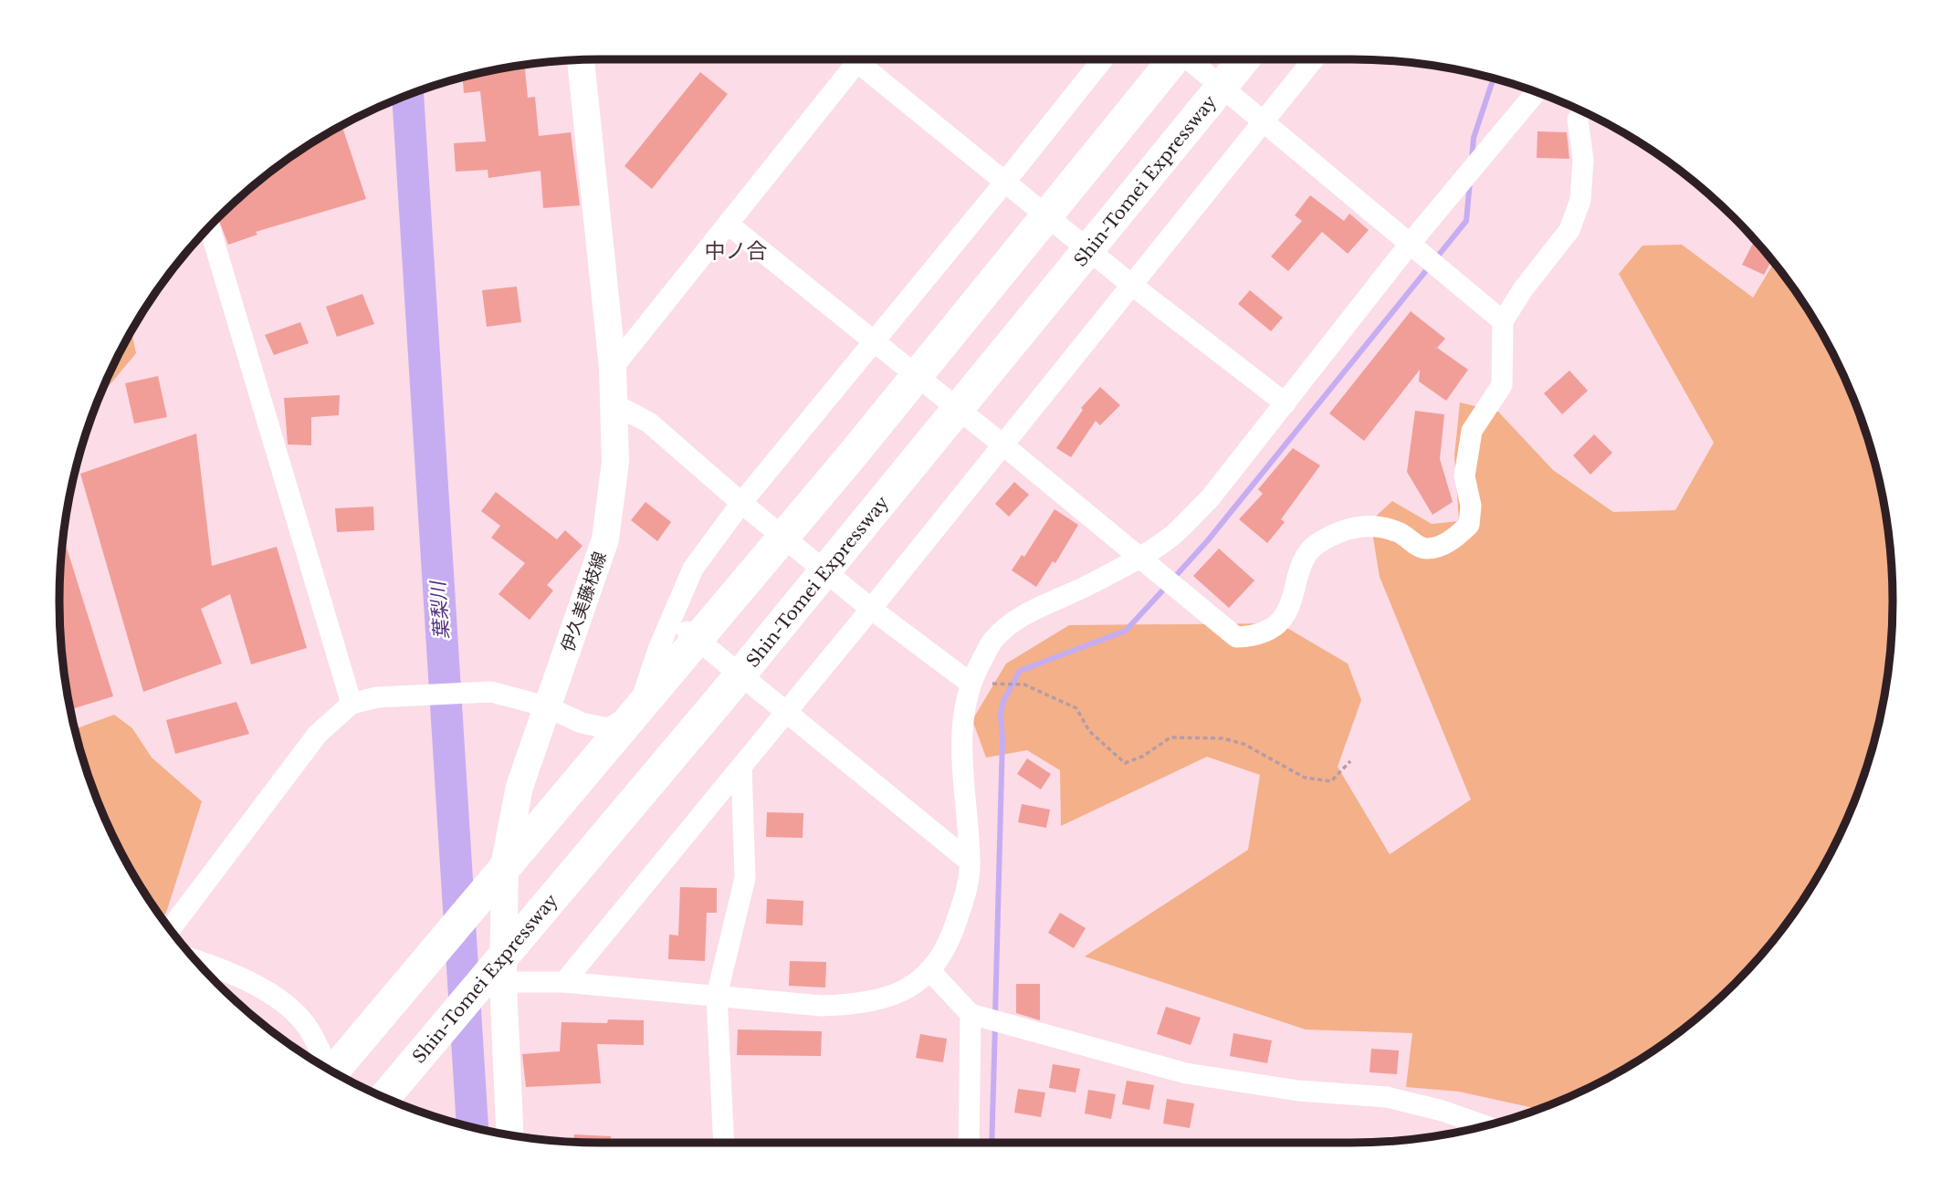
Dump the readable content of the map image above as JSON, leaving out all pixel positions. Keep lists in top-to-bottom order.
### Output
{
  "streets": {
    "highway": ["Shin-Tomei Expressway"],
    "main road": ["伊久美藤枝線"]
  },
  "districts": ["中ノ合"],
  "water": ["葉梨川"]
}
